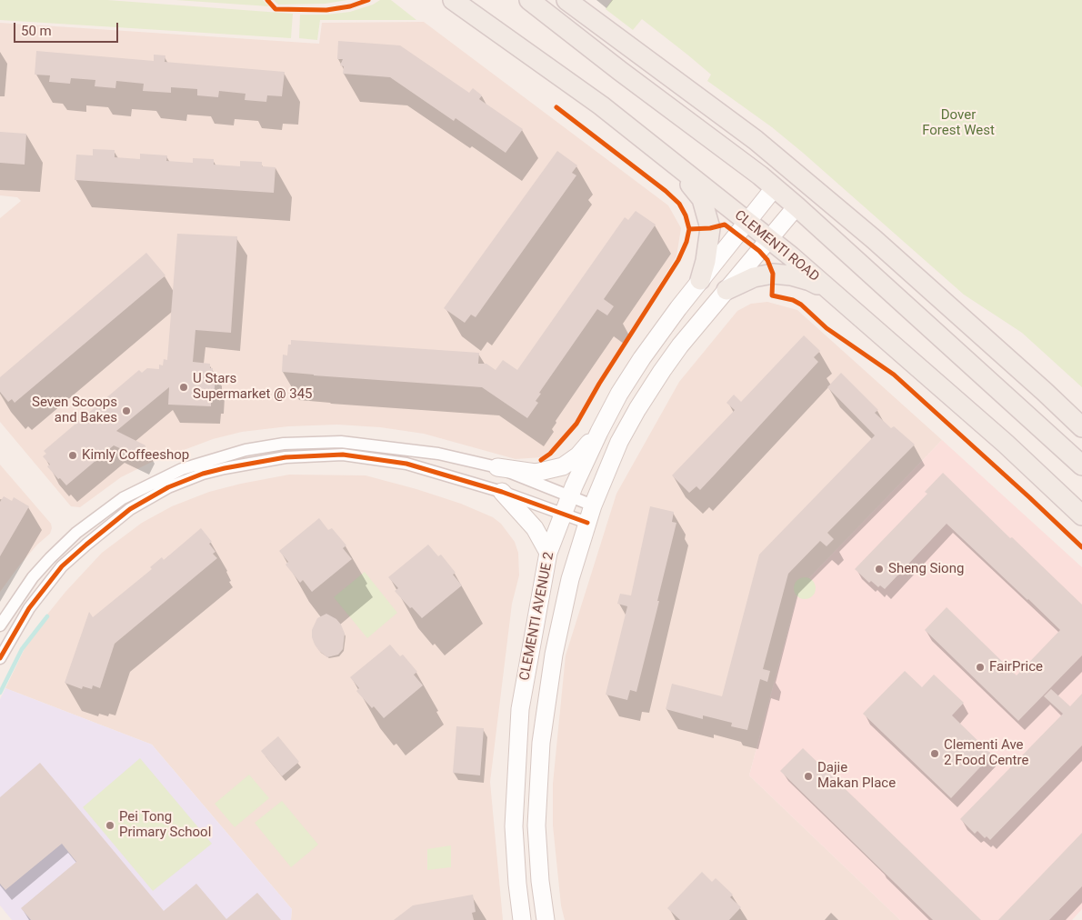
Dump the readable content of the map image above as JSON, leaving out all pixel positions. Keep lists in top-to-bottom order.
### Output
{
  "streets": {
    "main road": ["CLEMENTI ROAD", "CLEMENTI AVENUE 2"]
  },
  "crossings": [
    ["CLEMENTI ROAD", "CLEMENTI AVENUE 2"]
  ],
  "parks": ["Dover Forest West"],
  "places": [
    "U Stars Supermarket @ 345",
    "Seven Scoops and Bakes",
    "Kimly Coffeeshop",
    "Sheng Siong",
    "FairPrice",
    "Clementi Ave 2 Food Centre",
    "Dajie Makan Place",
    "Pei Tong Primary School"
  ],
  "scale_bar": "50 m"
}
